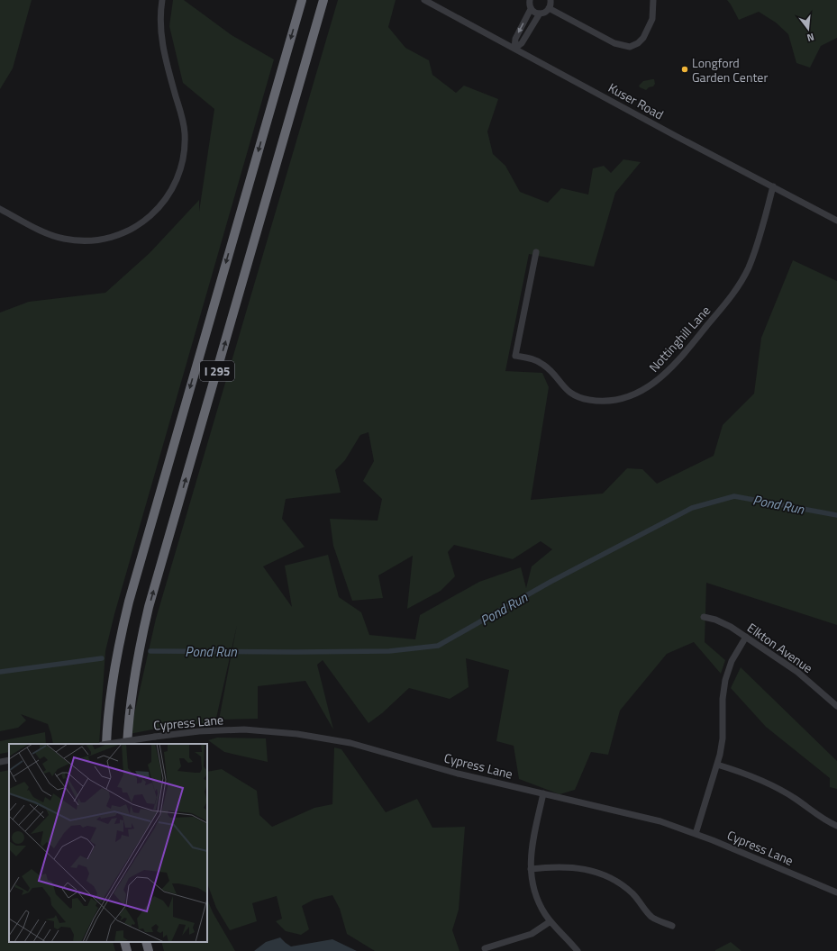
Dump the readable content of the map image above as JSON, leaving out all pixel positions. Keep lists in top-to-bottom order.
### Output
{
  "streets": {
    "highway": ["I 295"],
    "street": [
      "Kuser Road",
      "Nottinghill Lane",
      "Elkton Avenue",
      "Cypress Lane"
    ]
  },
  "crossings": [
    ["Kuser Road", "Nottinghill Lane"]
  ],
  "water": ["Pond Run"],
  "places": ["Longford Garden Center"],
  "north": "bottom"
}
